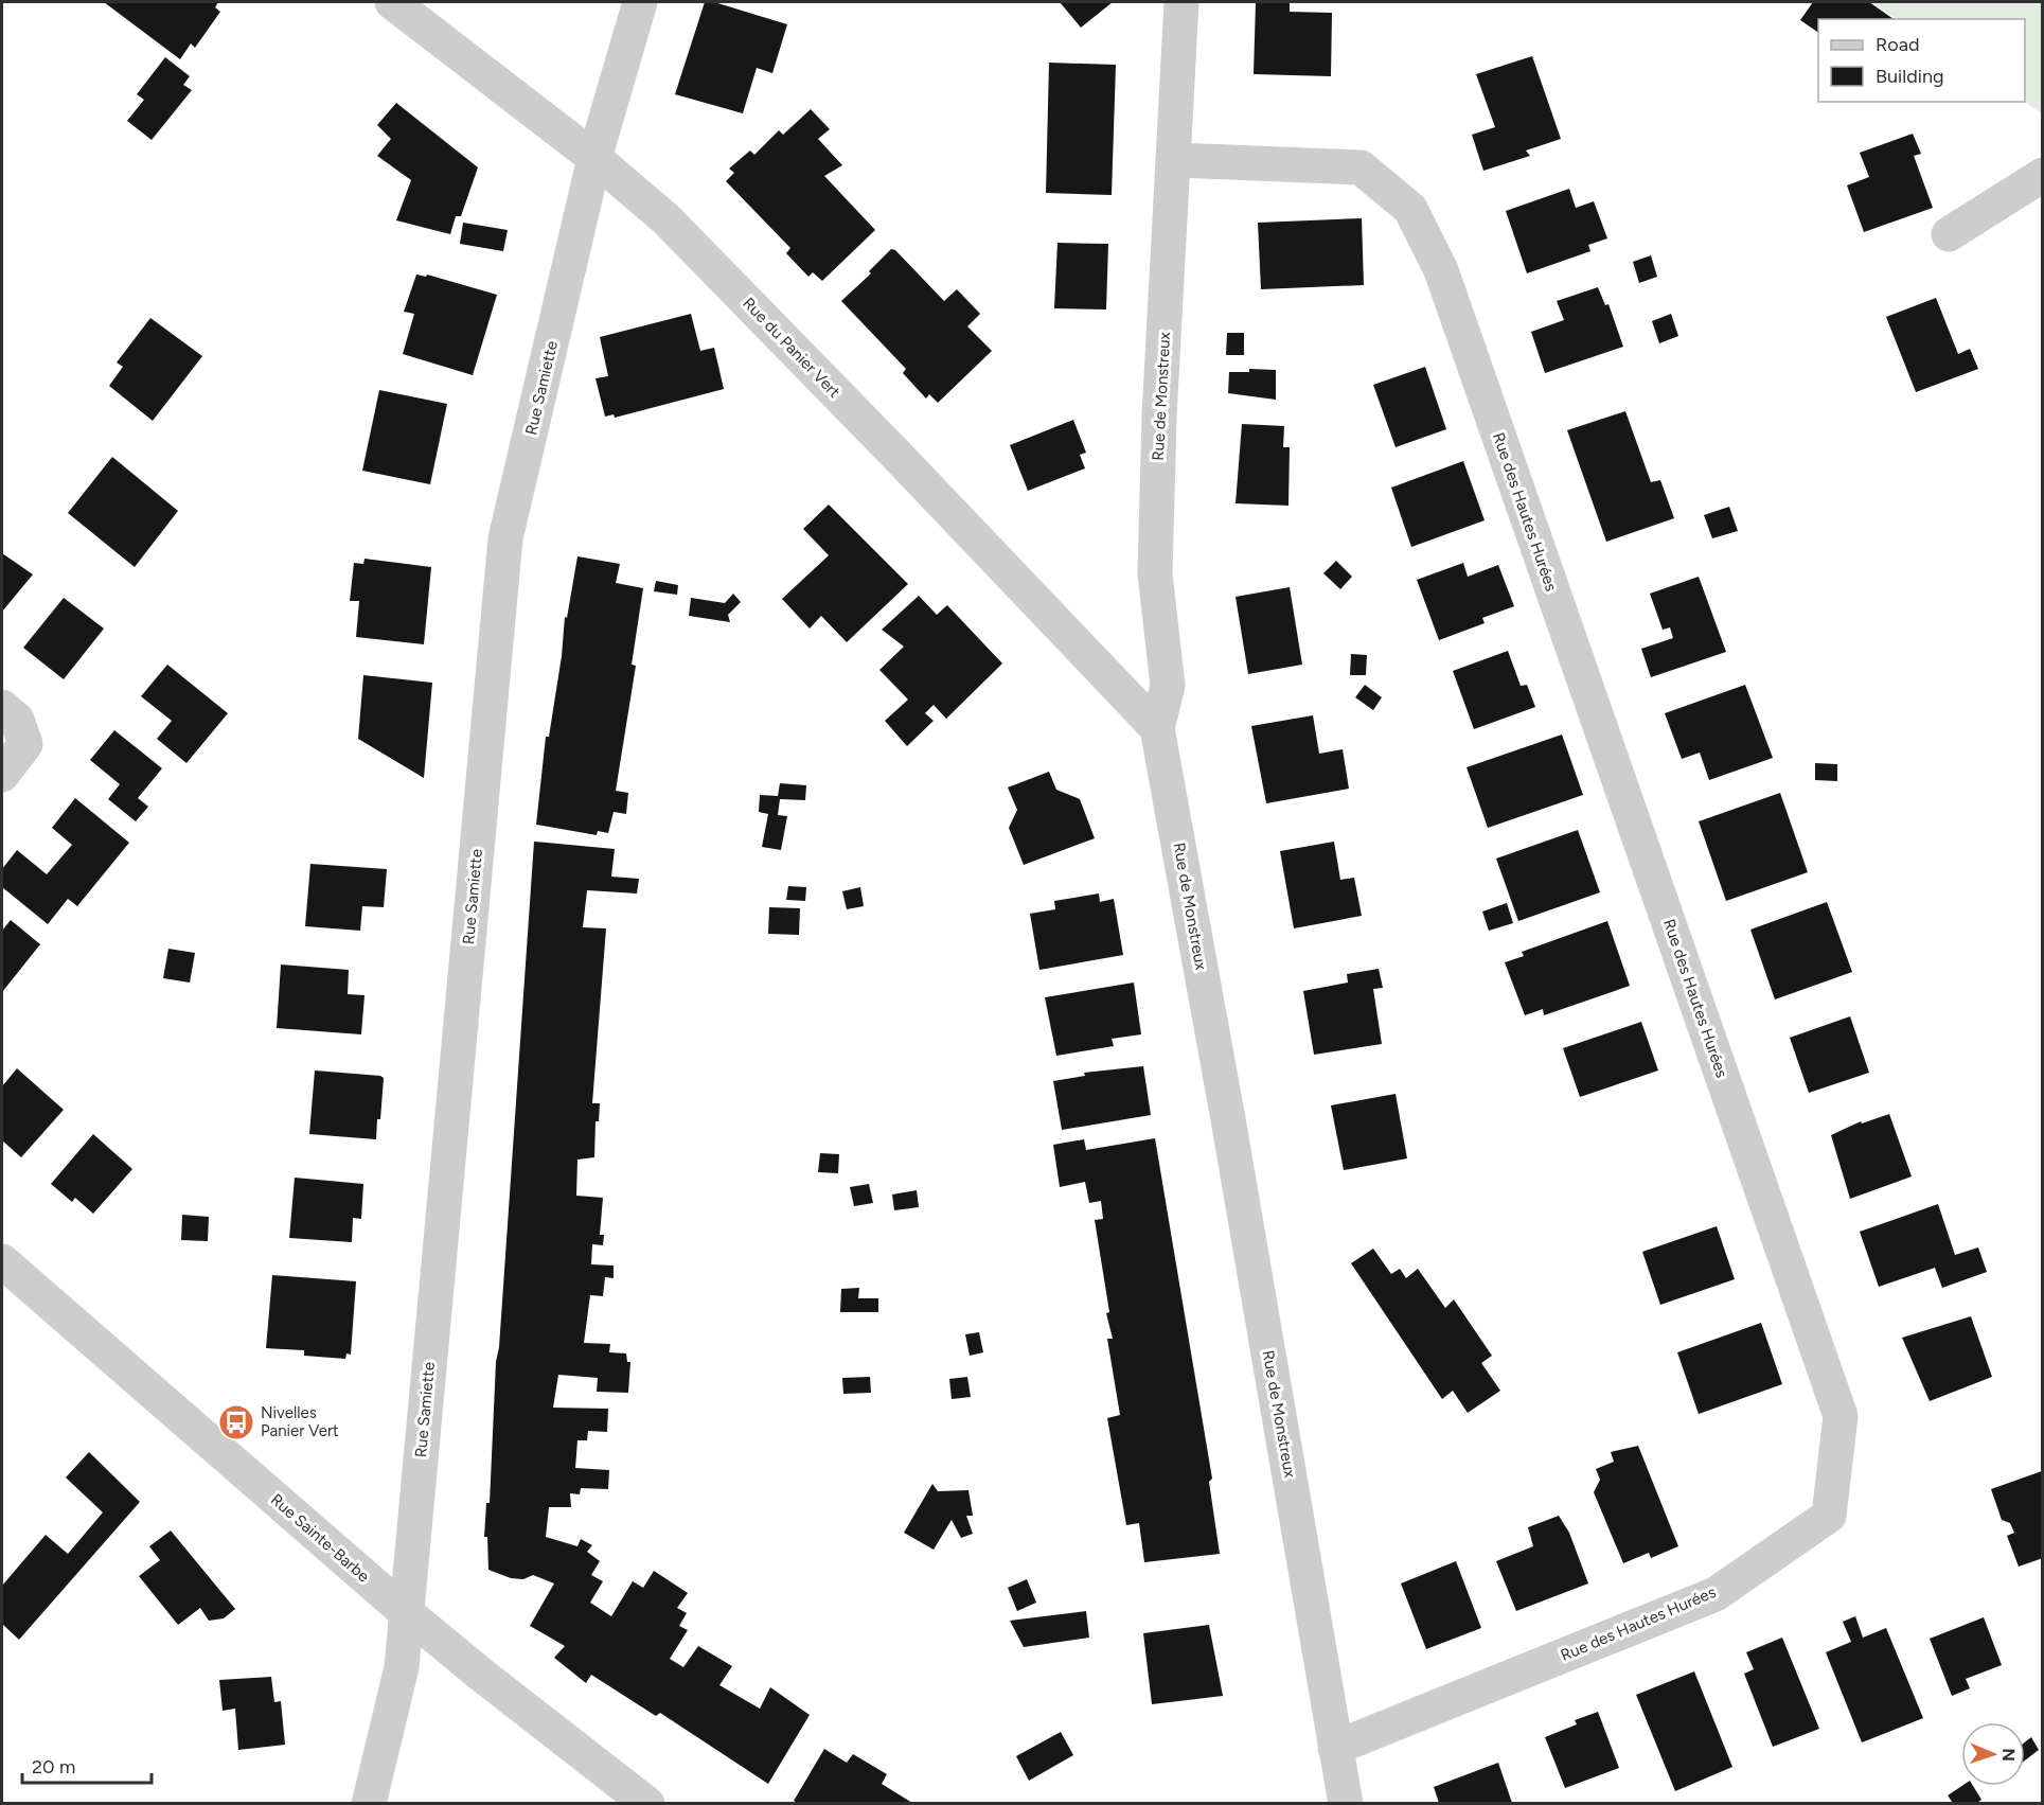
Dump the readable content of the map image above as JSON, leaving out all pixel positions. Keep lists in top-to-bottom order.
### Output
{
  "streets": {
    "street": [
      "Rue du Panier Vert",
      "Rue Samiette",
      "Rue de Monstreux",
      "Rue des Hautes Hurées",
      "Rue Sainte-Barbe"
    ]
  },
  "crossings": [
    ["Rue du Panier Vert", "Rue Samiette"],
    ["Rue du Panier Vert", "Rue de Monstreux"],
    ["Rue Samiette", "Rue Sainte-Barbe"],
    ["Rue de Monstreux", "Rue des Hautes Hurées"]
  ],
  "places": {
    "bus stop": ["Nivelles Panier Vert"]
  },
  "legend": ["Road", "Building"],
  "scale_bar": "20 m",
  "north": "right"
}
